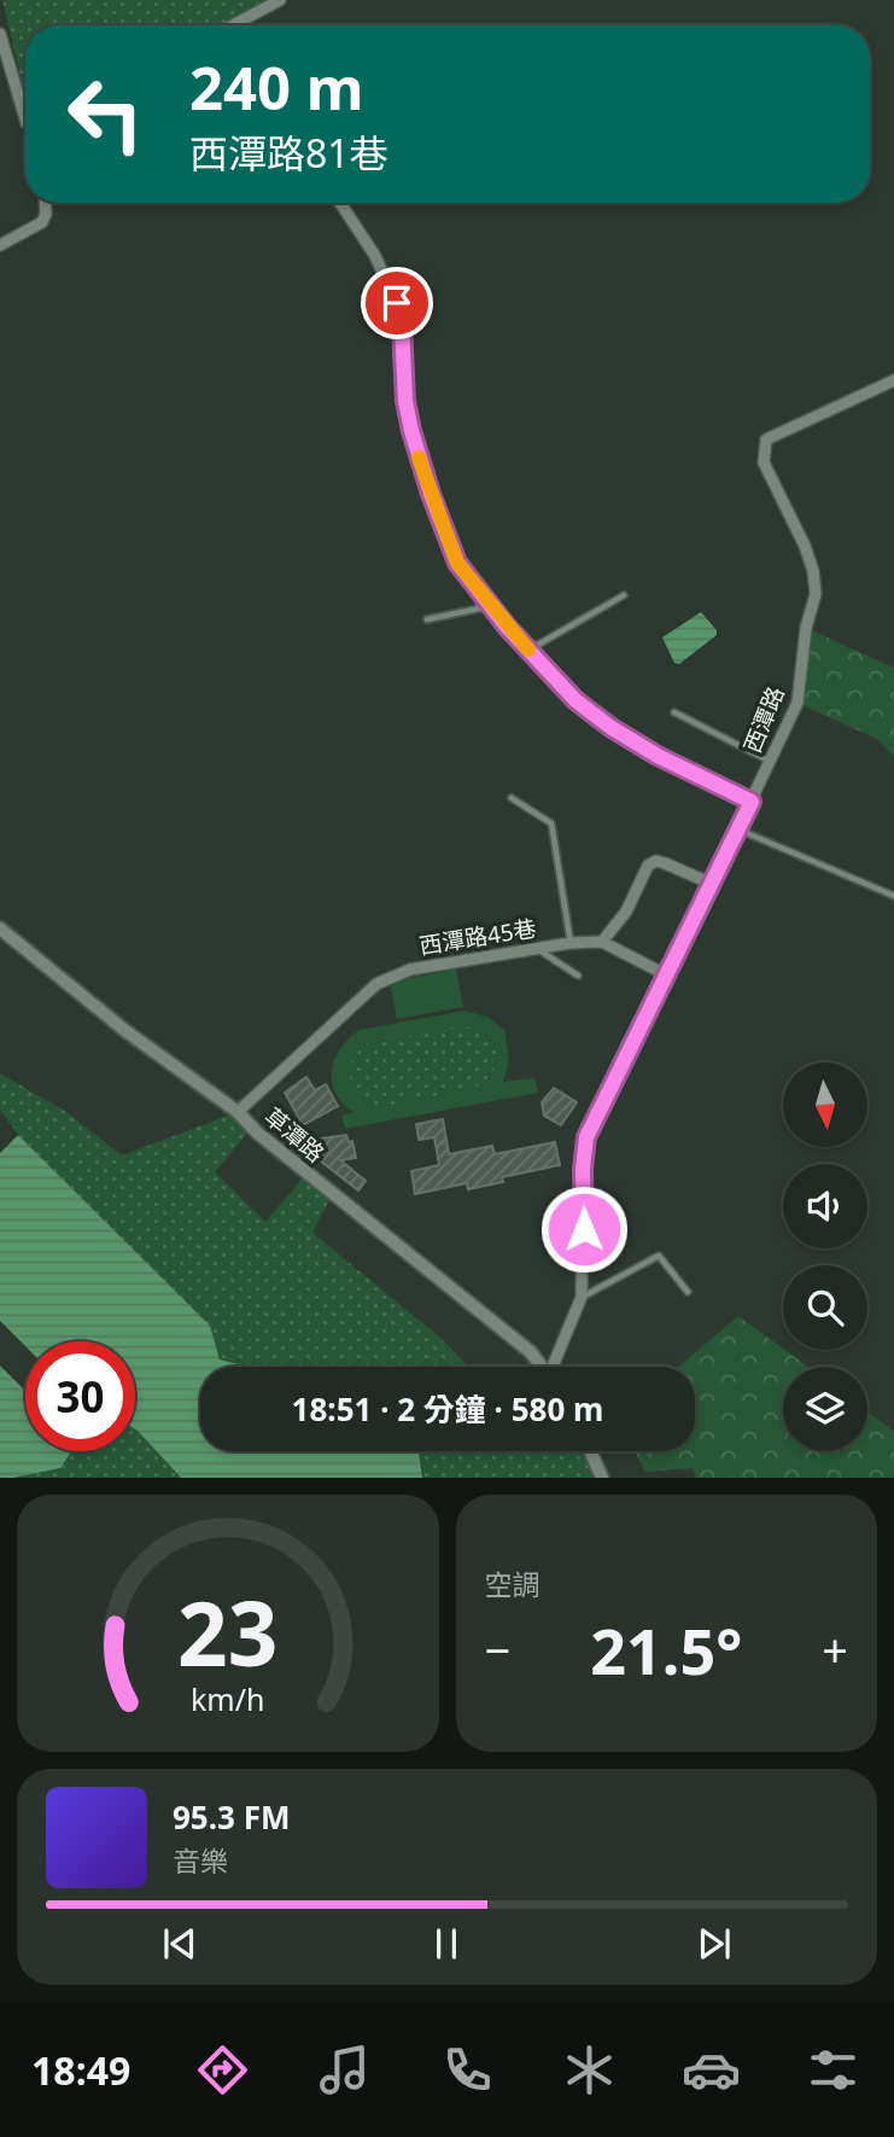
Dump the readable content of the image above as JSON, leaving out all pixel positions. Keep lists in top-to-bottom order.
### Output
{
  "streets": {
    "street": ["西潭路", "西潭路45巷", "草潭路"]
  },
  "crossings": [
    ["西潭路", "西潭路45巷"],
    ["西潭路45巷", "草潭路"]
  ],
  "north": "bottom",
  "page": {
    "turn": ["240 m", "西潭路81巷"],
    "limit": "30",
    "trip": "18:51 · 2 分鐘 · 580 m",
    "tile": "空調",
    "heat": ["−", "21.5°", "+"],
    "song": ["95.3 FM", "音樂"],
    "tabs": "18:49",
    "gauge": ["23", "km/h"]
  }
}
